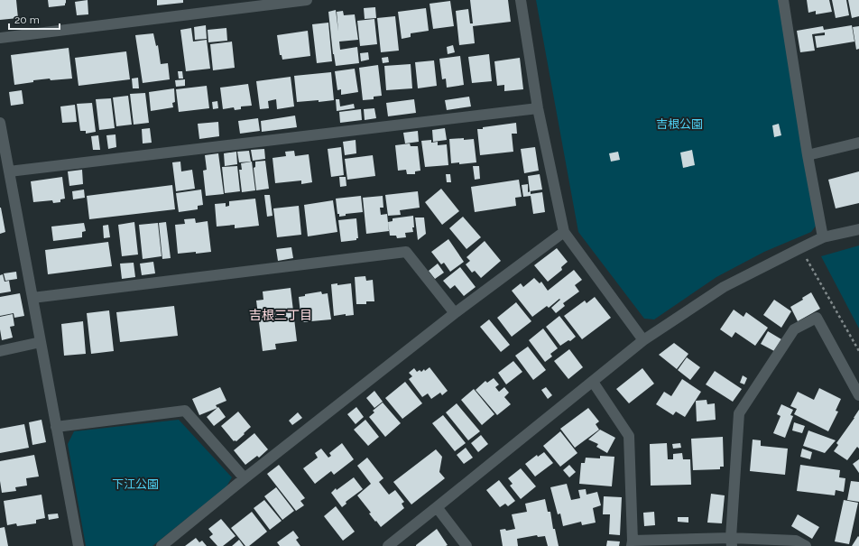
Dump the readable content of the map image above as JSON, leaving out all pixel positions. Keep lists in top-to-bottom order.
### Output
{
  "districts": ["吉根三丁目"],
  "parks": ["吉根公園", "下江公園"],
  "scale_bar": "20 m"
}
